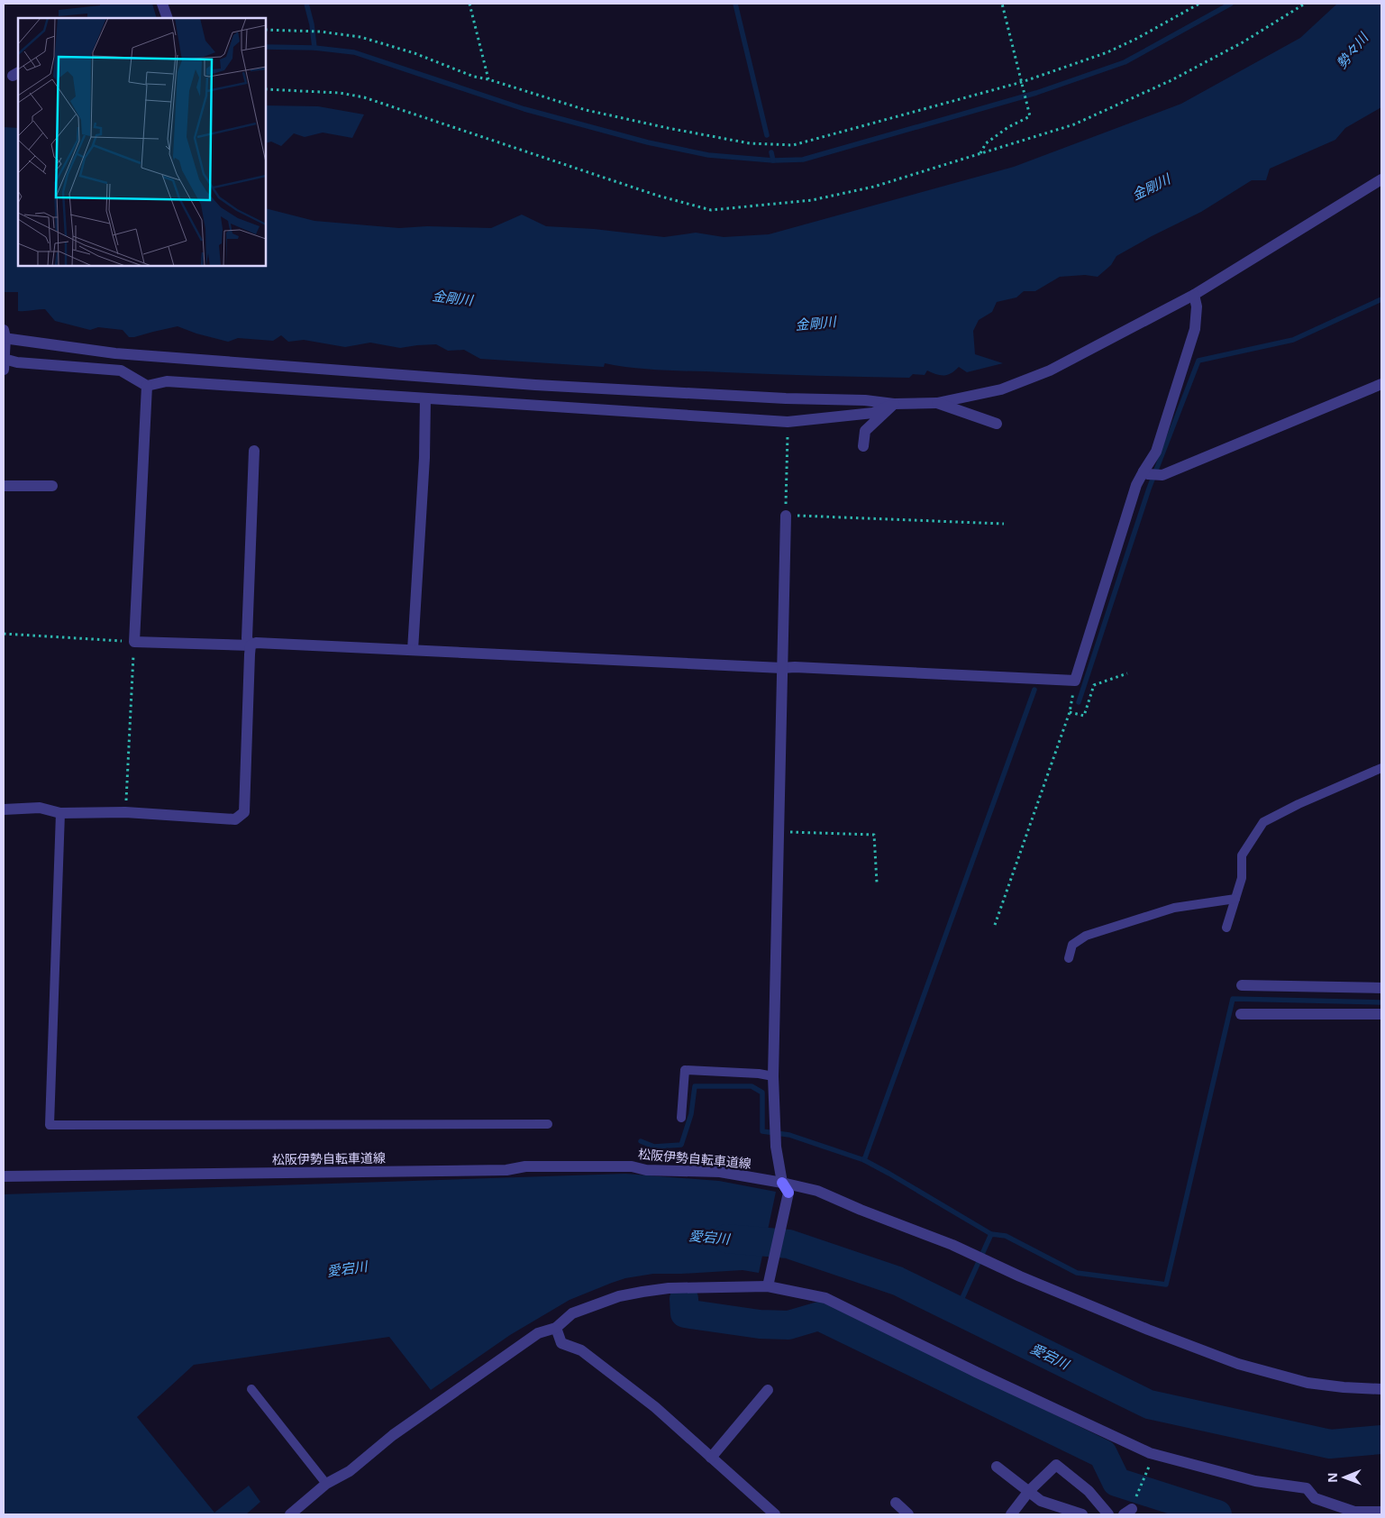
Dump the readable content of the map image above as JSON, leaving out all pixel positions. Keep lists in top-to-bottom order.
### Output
{
  "streets": {
    "street": ["松阪伊勢自転車道線"]
  },
  "water": ["勢々川", "金剛川", "愛宕川"],
  "north": "left"
}
